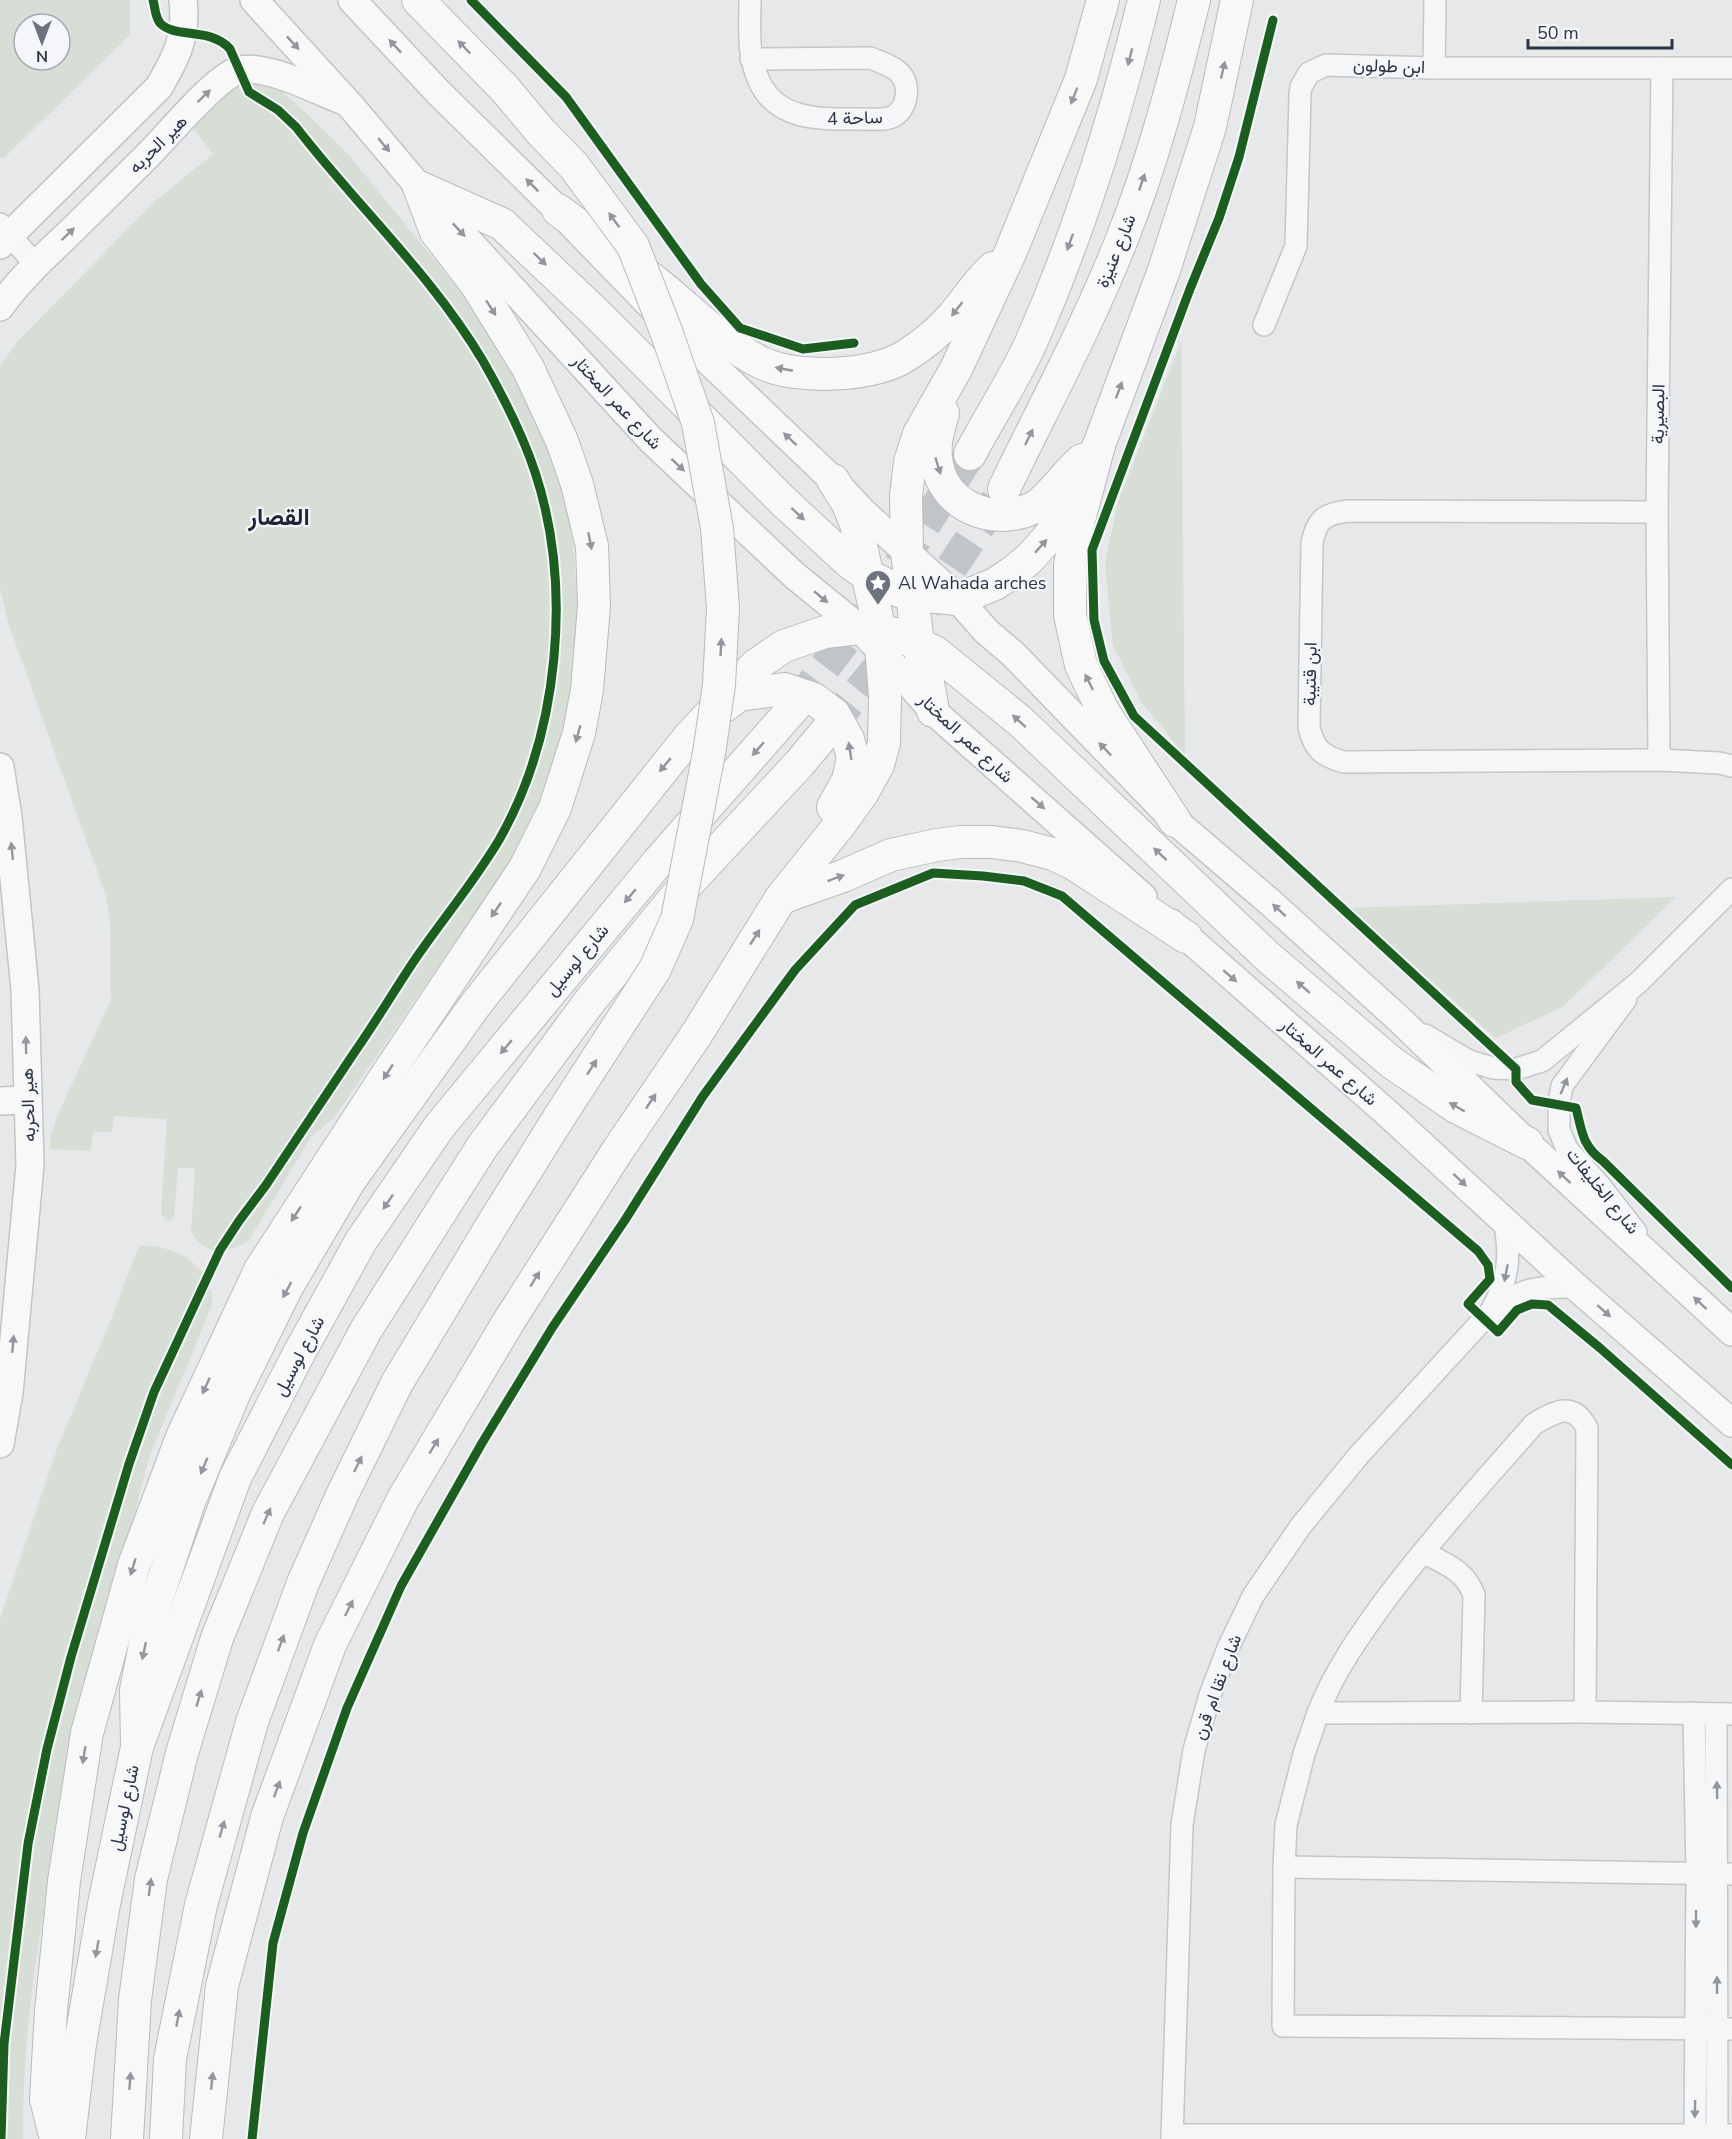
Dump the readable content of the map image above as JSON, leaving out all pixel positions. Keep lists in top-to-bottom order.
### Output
{
  "streets": {
    "highway": ["شارع عنيزة", "شارع لوسيل"],
    "main road": ["هير الحربه", "شارع عمر المختار"],
    "street": [
      "ابن طولون",
      "ساحة 4",
      "البصيرية",
      "ابن قتيبة",
      "شارع الخليفات",
      "شارع نقا ام قرن"
    ]
  },
  "crossings": [
    ["ابن طولون", "البصيرية"],
    ["هير الحربه", "شارع عمر المختار"],
    ["شارع عمر المختار", "شارع نقا ام قرن"],
    ["البصيرية", "ابن قتيبة"]
  ],
  "one_way": ["هير الحربه", "شارع الخليفات"],
  "districts": ["القصار"],
  "places": {
    "place": ["Al Wahada arches"]
  },
  "scale_bar": "50 m",
  "north": "bottom"
}
